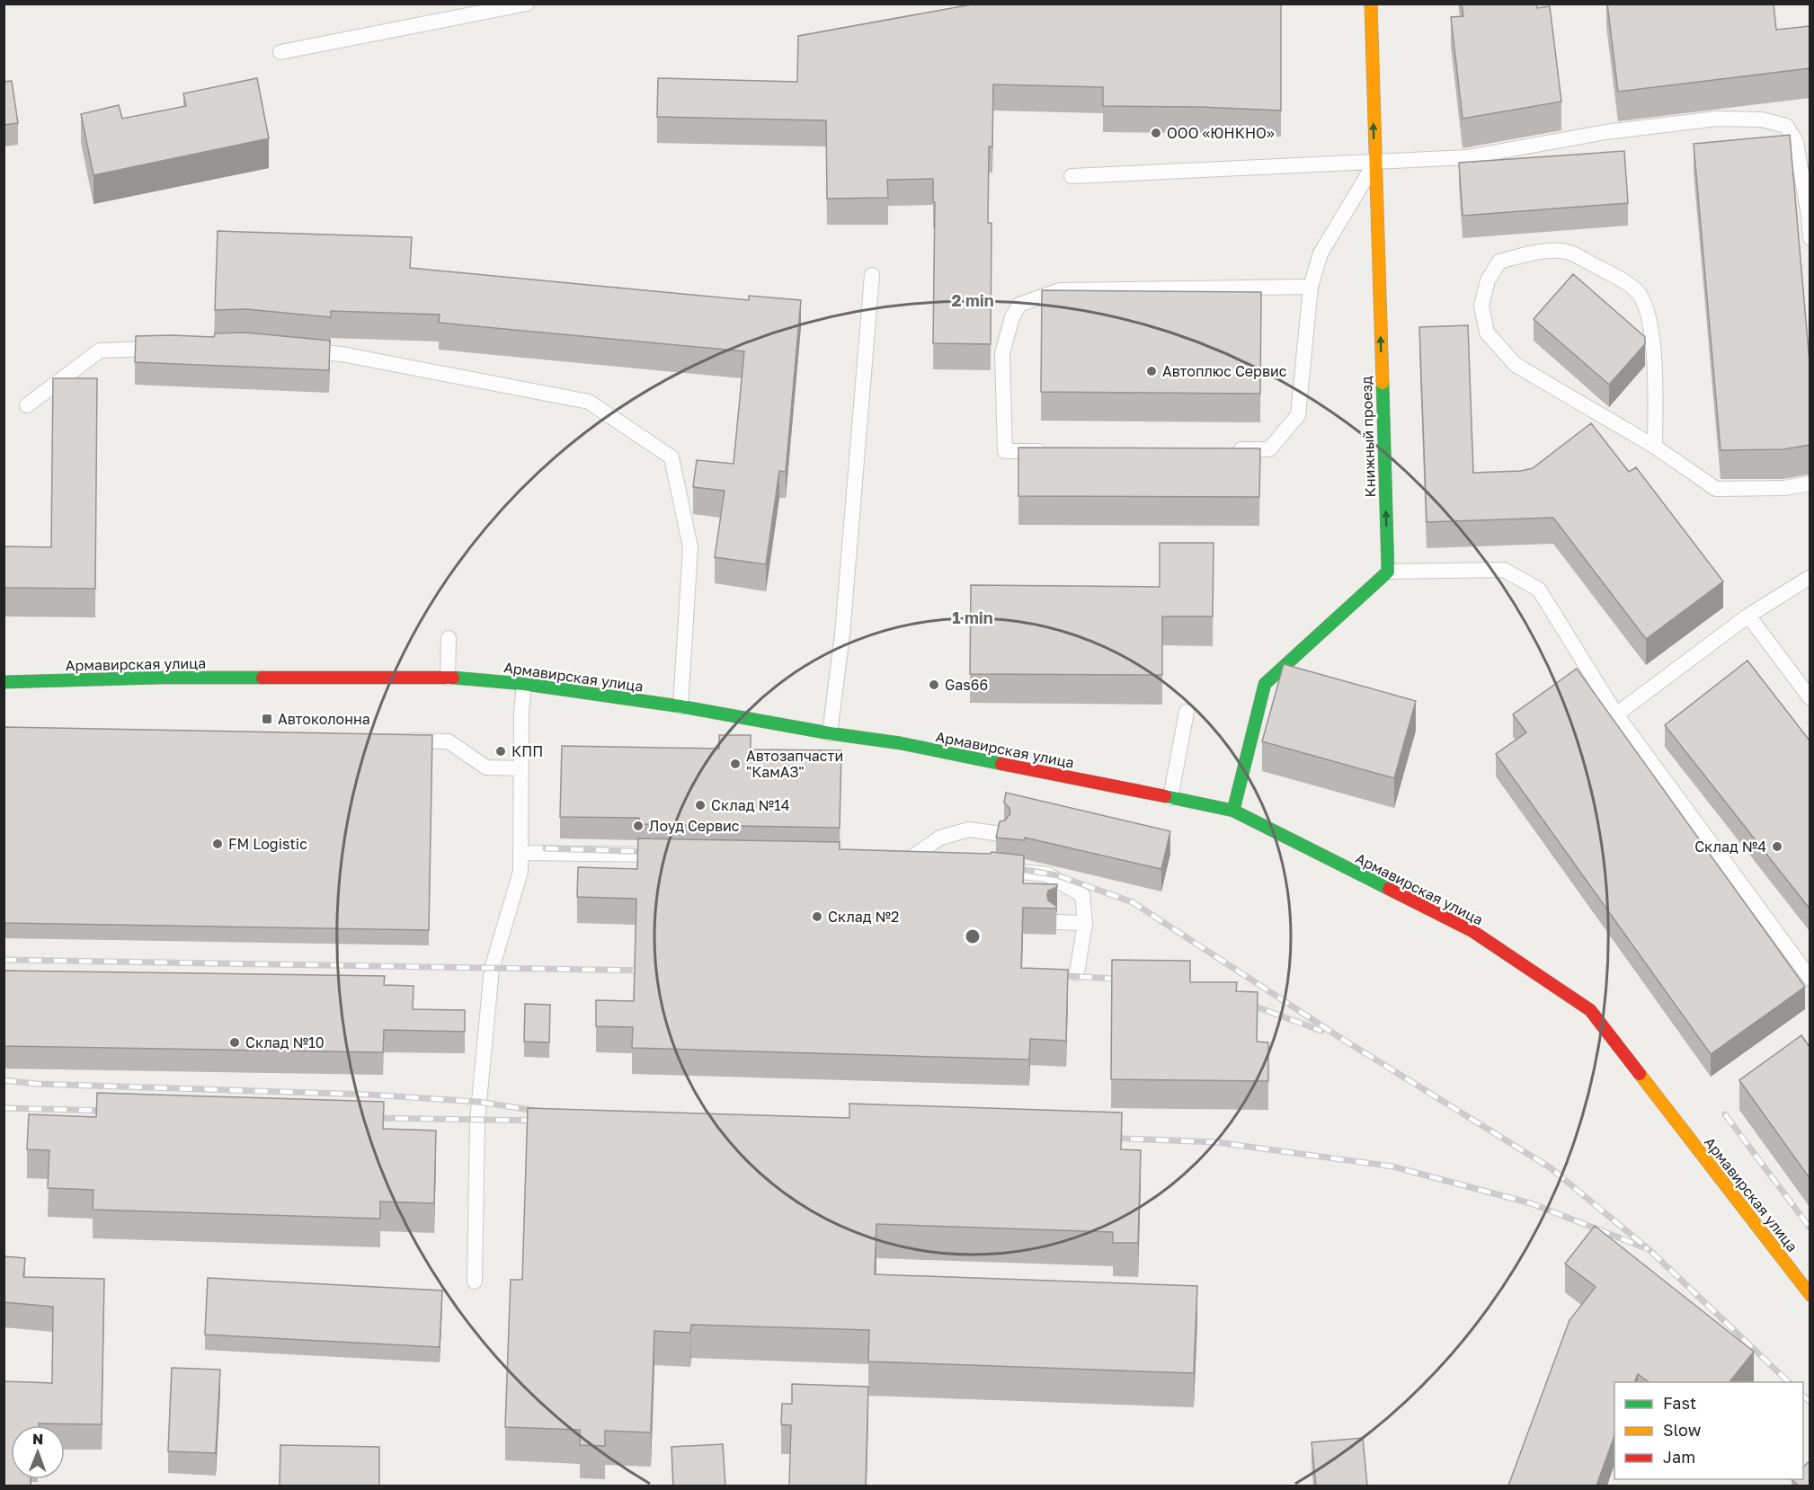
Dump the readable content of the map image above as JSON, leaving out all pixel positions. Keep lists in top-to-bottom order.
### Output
{
  "streets": {
    "main road": ["Книжный проезд", "Армавирская улица"]
  },
  "one_way": ["Книжный проезд"],
  "places": {
    "other": [
      "ООО «ЮНКНО»",
      "Автоплюс Сервис",
      "Gas66",
      "КПП",
      "Автозапчасти \"КамАЗ\"",
      "Склад №14",
      "Лоуд Сервис",
      "FM Logistic",
      "Склад №4",
      "Склад №2",
      "Склад №10"
    ],
    "transit": ["Автоколонна"]
  },
  "legend": ["Fast", "Slow", "Jam"],
  "north": "top",
  "rings": ["2 min", "1 min"]
}
